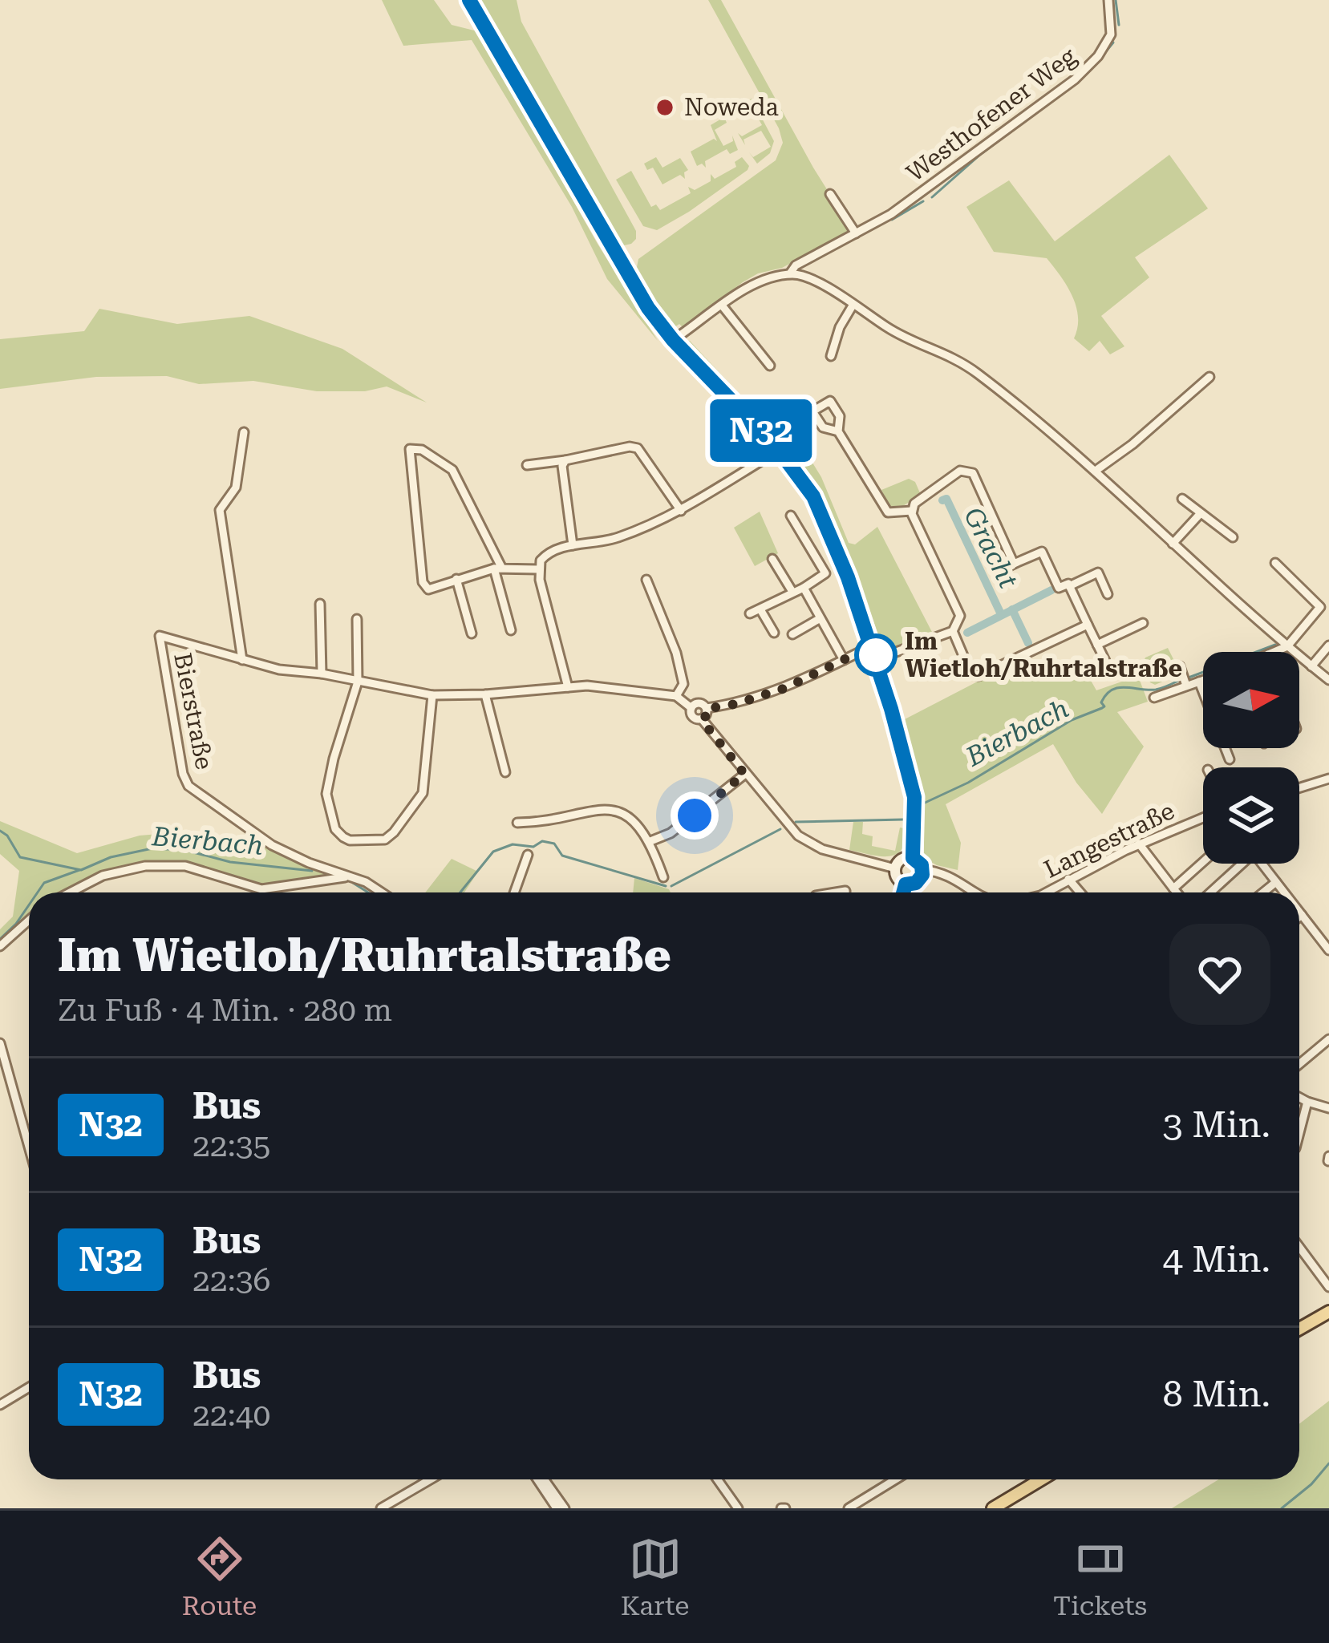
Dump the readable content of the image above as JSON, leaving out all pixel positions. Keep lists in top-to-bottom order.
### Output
{
  "streets": {
    "street": ["Westhofener Weg", "Bierstraße", "Langestraße"]
  },
  "water": ["Gracht", "Bierbach"],
  "places": ["Noweda", "Im Wietloh/Ruhrtalstraße"],
  "lines": ["bus line N32"],
  "north": "right",
  "page": {
    "on_map": "N32",
    "heading": ["Im Wietloh/Ruhrtalstraße", "Zu Fuß · 4 Min. · 280 m"],
    "list": [
      {
        "mark": "N32",
        "name": "Bus",
        "note": "22:35",
        "value": "3 Min."
      },
      {
        "mark": "N32",
        "name": "Bus",
        "note": "22:36",
        "value": "4 Min."
      },
      {
        "mark": "N32",
        "name": "Bus",
        "note": "22:40",
        "value": "8 Min."
      }
    ],
    "tabs": ["Route", "Karte", "Tickets"]
  }
}
